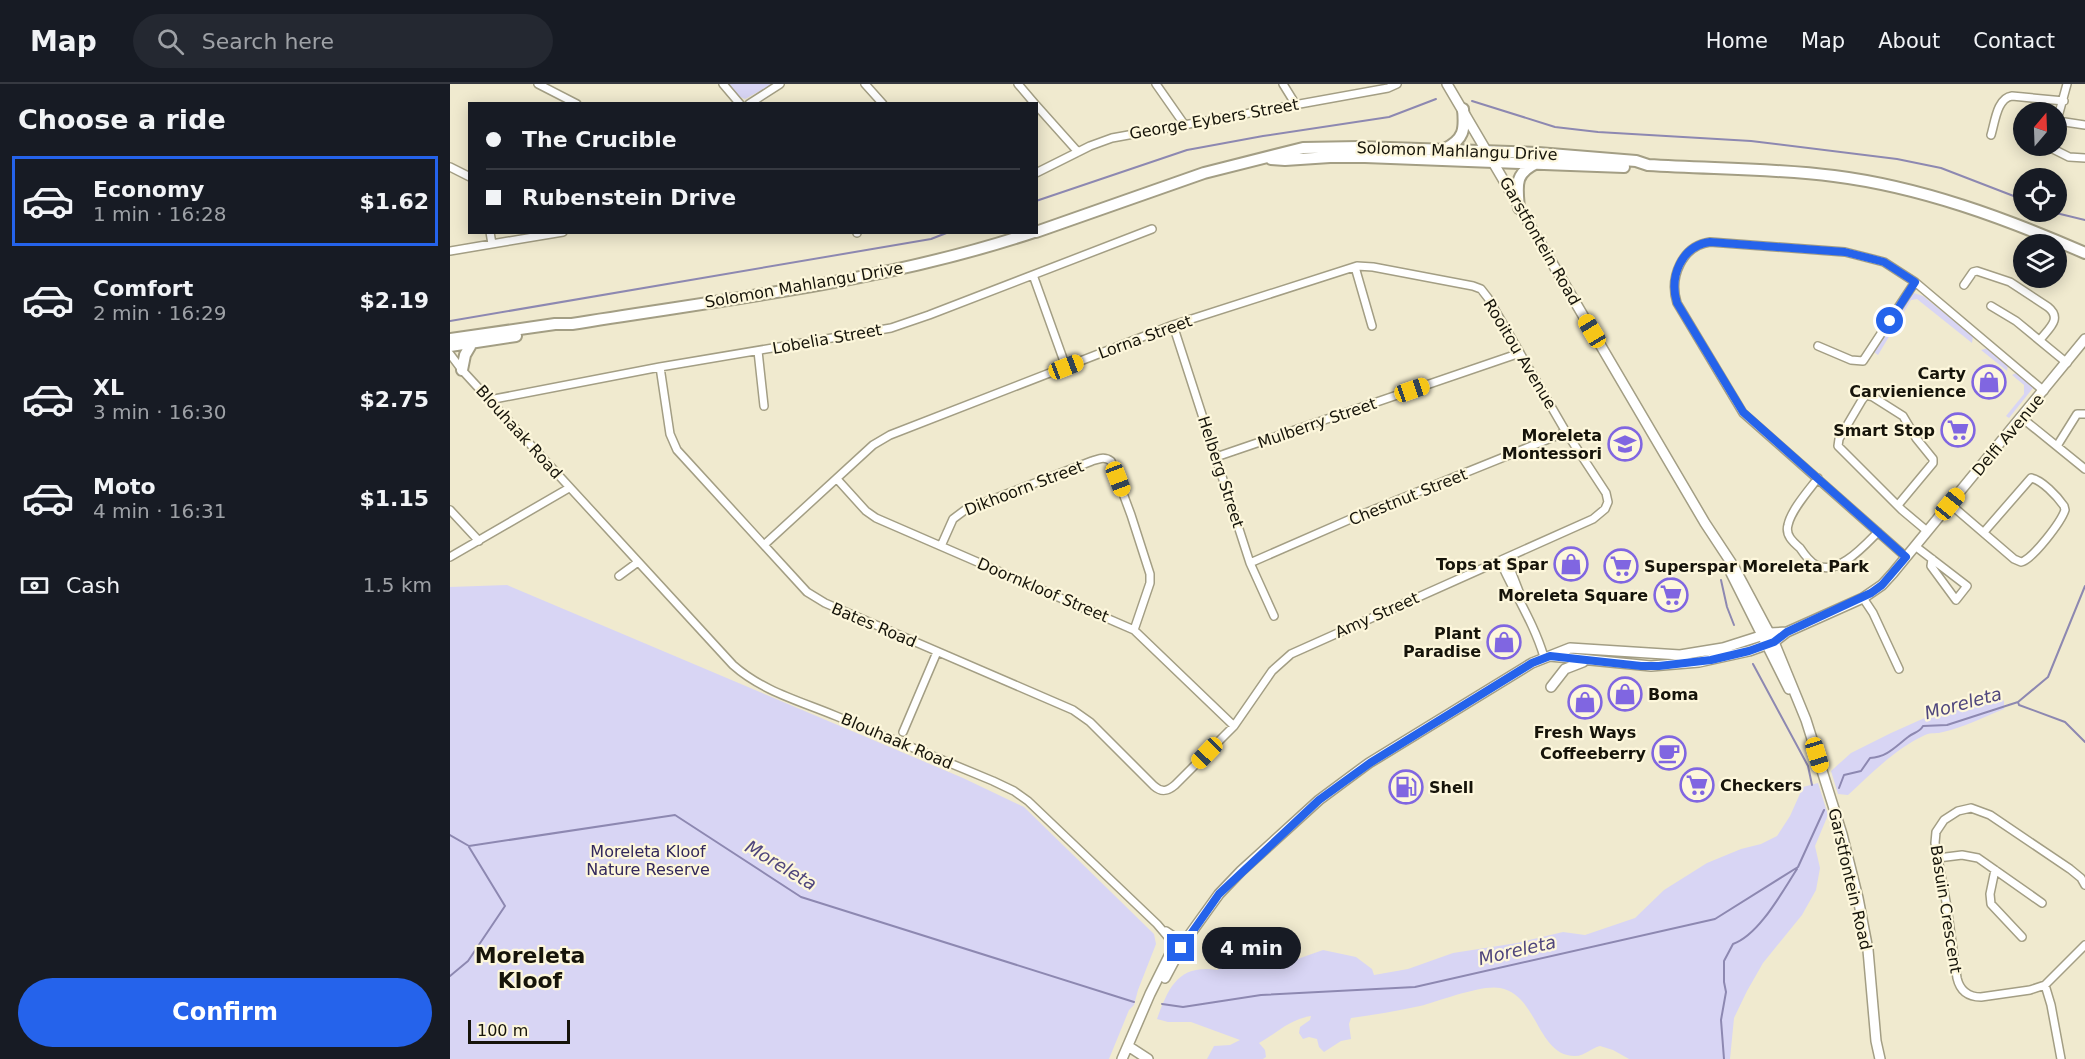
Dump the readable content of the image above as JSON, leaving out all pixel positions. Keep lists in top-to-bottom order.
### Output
{
  "streets": {
    "main road": ["Solomon Mahlangu Drive"],
    "street": [
      "George Eybers Street",
      "Garstfontein Road",
      "Lorna Street",
      "Lobelia Street",
      "Rooitou Avenue",
      "Mulberry Street",
      "Blouhaak Road",
      "Delfi Avenue",
      "Helberg Street",
      "Dikhoorn Street",
      "Chestnut Street",
      "Doornkloof Street",
      "Amy Street",
      "Bates Road",
      "Basuin Crescent"
    ]
  },
  "crossings": [
    ["Solomon Mahlangu Drive", "Garstfontein Road"],
    ["Garstfontein Road", "Delfi Avenue"],
    ["Lorna Street", "Rooitou Avenue"],
    ["Lorna Street", "Helberg Street"],
    ["Lorna Street", "Doornkloof Street"],
    ["Lorna Street", "Bates Road"],
    ["Lobelia Street", "Blouhaak Road"],
    ["Lobelia Street", "Bates Road"],
    ["Rooitou Avenue", "Mulberry Street"],
    ["Rooitou Avenue", "Chestnut Street"],
    ["Rooitou Avenue", "Amy Street"],
    ["Mulberry Street", "Helberg Street"],
    ["Helberg Street", "Chestnut Street"],
    ["Dikhoorn Street", "Doornkloof Street"],
    ["Doornkloof Street", "Amy Street"],
    ["Amy Street", "Bates Road"]
  ],
  "districts": ["Moreleta Kloof"],
  "water": ["Moreleta"],
  "parks": ["Moreleta Kloof Nature Reserve"],
  "places": {
    "shop": [
      "Carty Carvienience",
      "Tops at Spar",
      "Plant Paradise",
      "Boma",
      "Fresh Ways"
    ],
    "supermarket": [
      "Smart Stop",
      "Superspar Moreleta Park",
      "Moreleta Square",
      "Checkers"
    ],
    "school or university": ["Moreleta Montessori"],
    "cafe": ["Coffeeberry"],
    "fuel station": ["Shell"]
  },
  "scale_bar": "100 m",
  "north": "top",
  "page": {
    "header": "Map",
    "search": "Search here",
    "nav": [
      "Home",
      "Map",
      "About",
      "Contact"
    ],
    "heading": "Choose a ride",
    "banner": ["The Crucible", "Rubenstein Drive"],
    "list": [
      {
        "name": "Economy",
        "note": "1 min · 16:28",
        "value": "$1.62"
      },
      {
        "name": "Comfort",
        "note": "2 min · 16:29",
        "value": "$2.19"
      },
      {
        "name": "XL",
        "note": "3 min · 16:30",
        "value": "$2.75"
      },
      {
        "name": "Moto",
        "note": "4 min · 16:31",
        "value": "$1.15"
      }
    ],
    "pay": ["Cash", "1.5 km"],
    "bubble": "4 min",
    "buttons": "Confirm",
    "scale": "100 m"
  }
}
